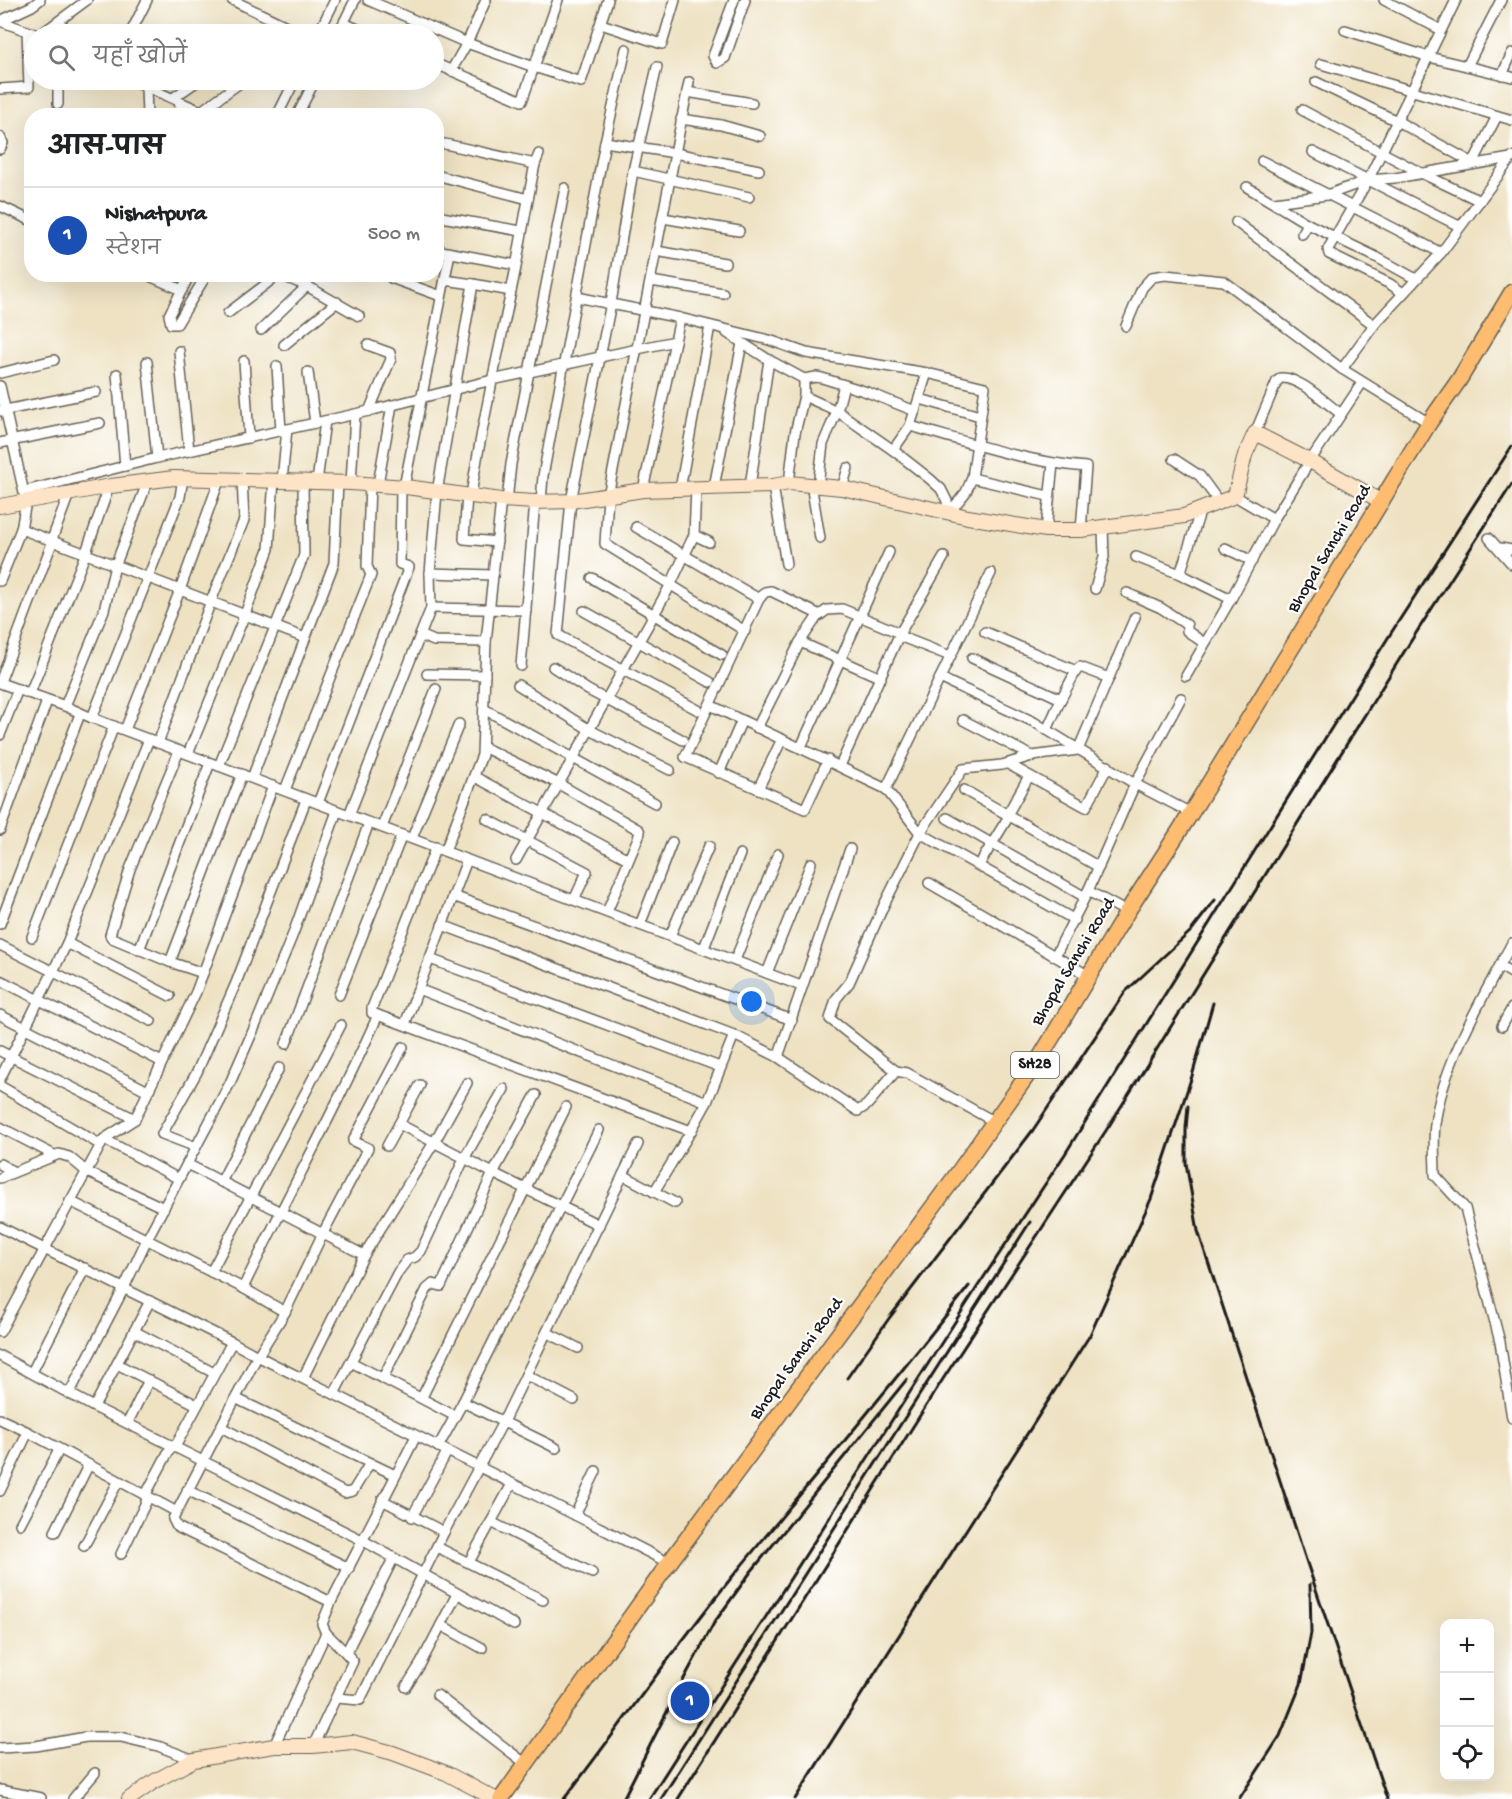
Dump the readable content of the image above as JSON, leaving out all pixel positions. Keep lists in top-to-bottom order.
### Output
{
  "streets": {
    "main road": ["Bhopal Sanchi Road", "SH28"]
  },
  "page": {
    "search": "यहाँ खोजें",
    "heading": "आस-पास",
    "list": [
      {
        "mark": "1",
        "name": "Nishatpura",
        "note": "स्टेशन",
        "value": "500 m"
      }
    ],
    "map_buttons": ["+", "−"],
    "pins": "1"
  }
}
